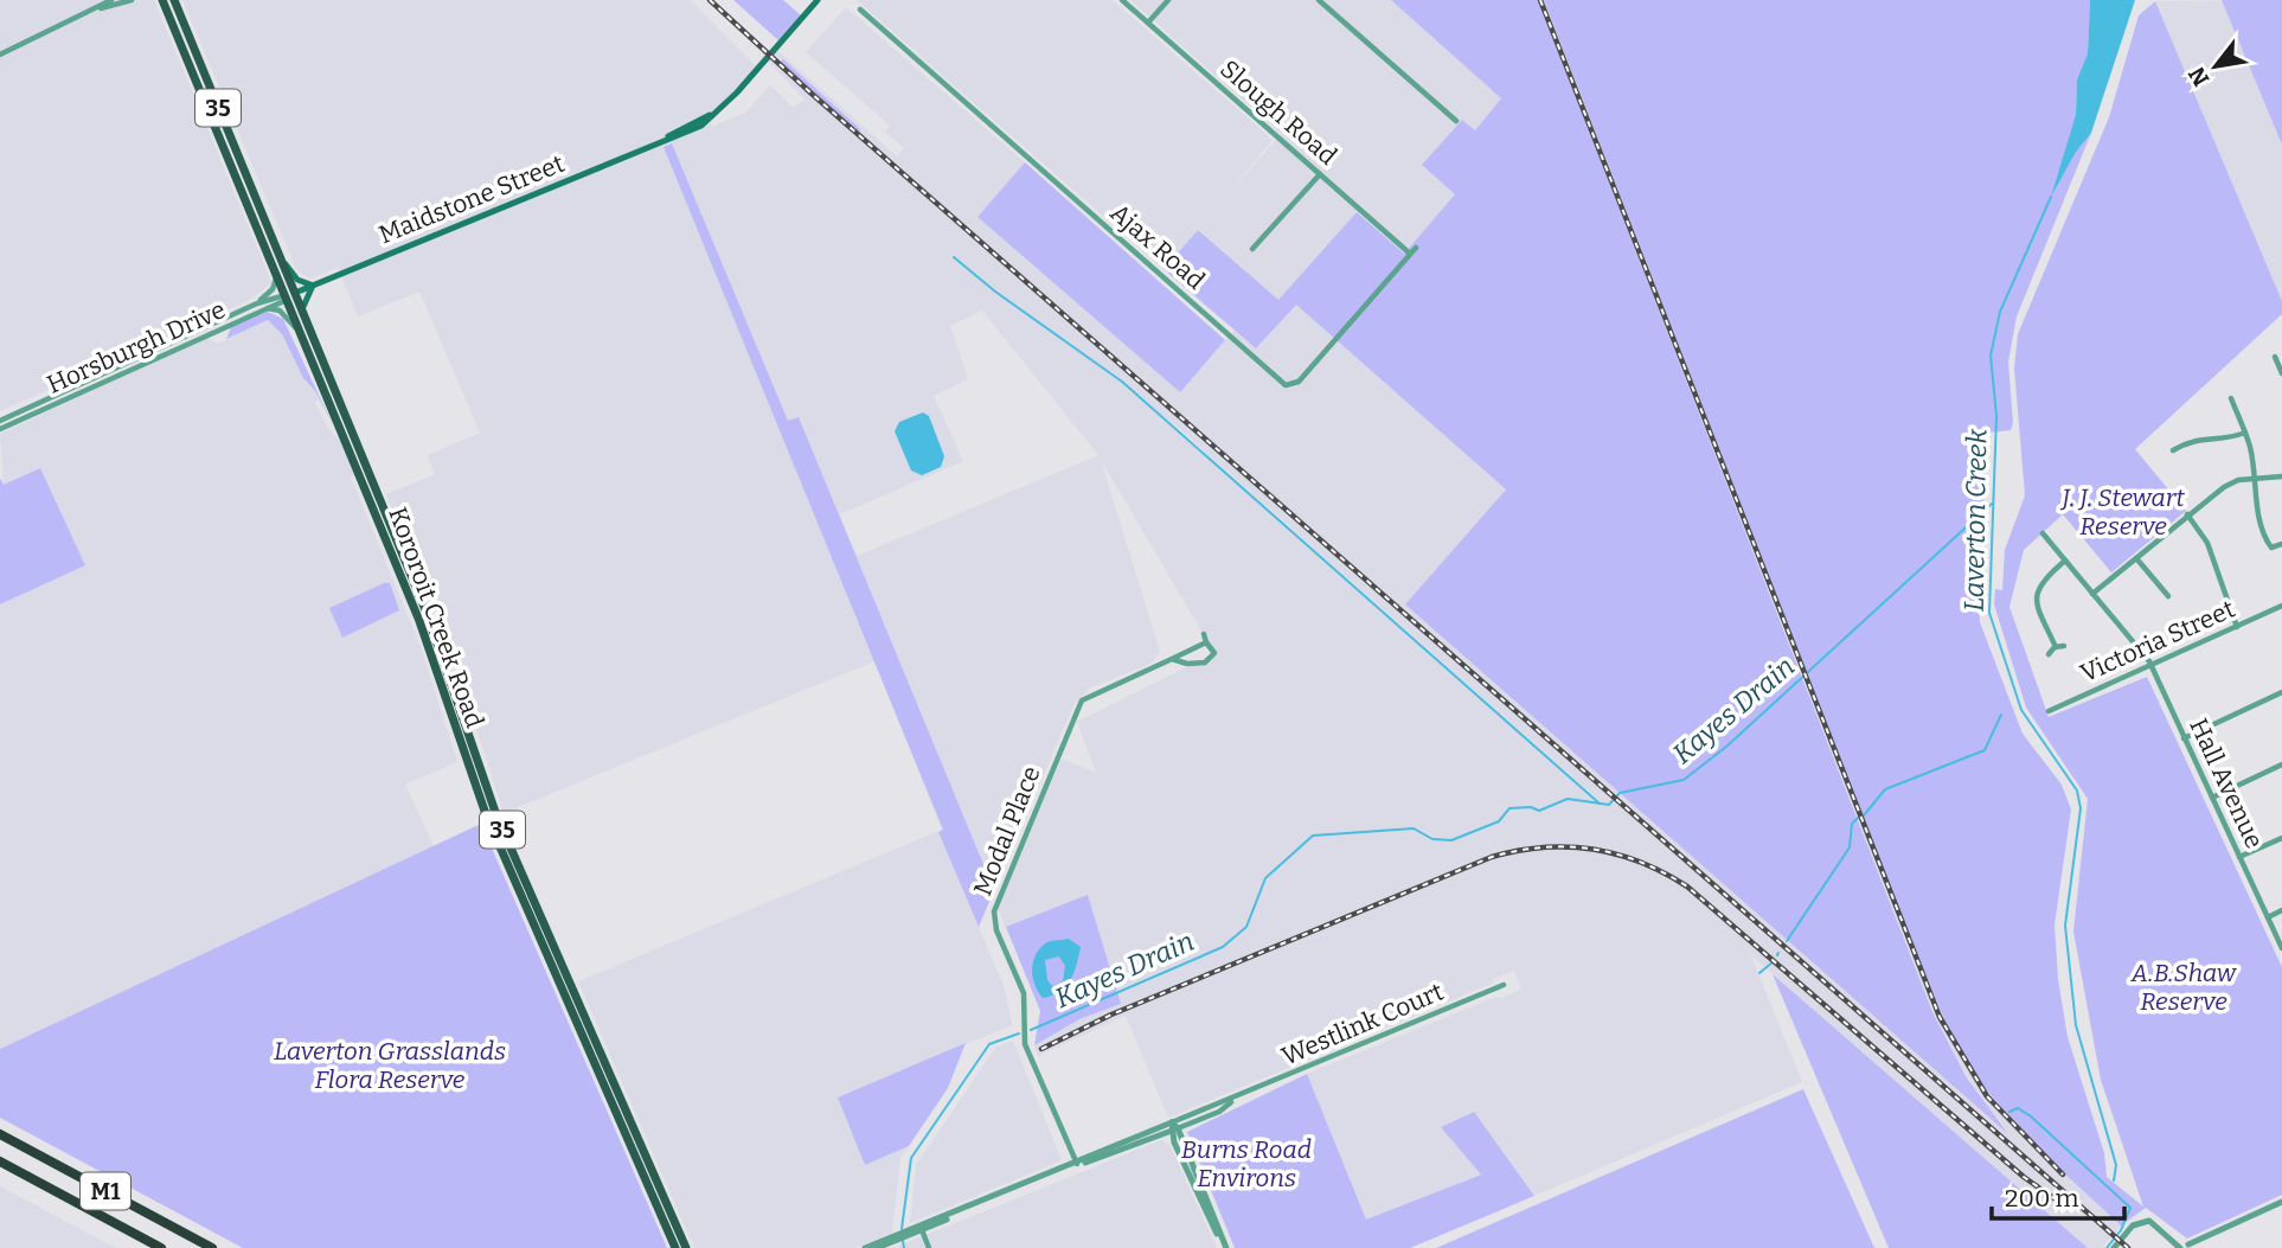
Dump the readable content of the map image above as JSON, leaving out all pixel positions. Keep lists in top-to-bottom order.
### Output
{
  "streets": {
    "highway": ["M1"],
    "main road": ["35", "Maidstone Street", "Kororoit Creek Road"],
    "street": [
      "Slough Road",
      "Ajax Road",
      "Horsburgh Drive",
      "Victoria Street",
      "Hall Avenue",
      "Modal Place",
      "Westlink Court"
    ]
  },
  "crossings": [
    ["Slough Road", "Ajax Road"],
    ["Maidstone Street", "Horsburgh Drive"],
    ["Maidstone Street", "Kororoit Creek Road"],
    ["Horsburgh Drive", "Kororoit Creek Road"],
    ["Victoria Street", "Hall Avenue"]
  ],
  "water": ["Laverton Creek", "Kayes Drain"],
  "parks": [
    "J. J. Stewart Reserve",
    "A.B.Shaw Reserve",
    "Laverton Grasslands Flora Reserve",
    "Burns Road Environs"
  ],
  "scale_bar": "200 m",
  "north": "bottom left"
}
